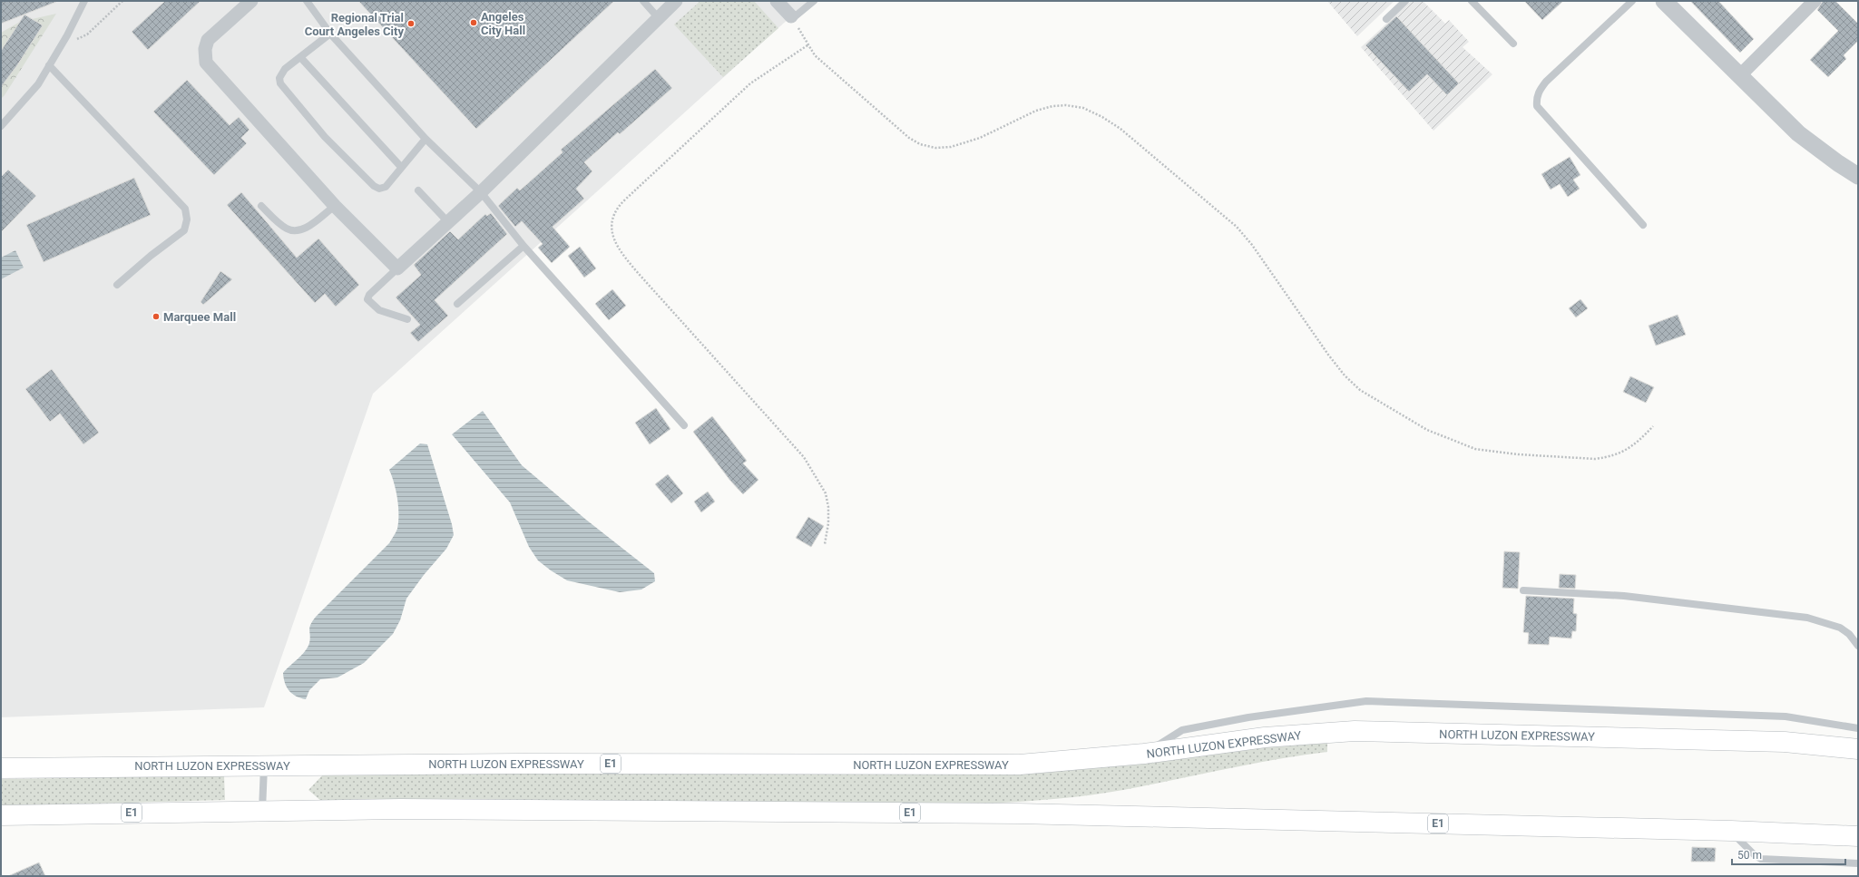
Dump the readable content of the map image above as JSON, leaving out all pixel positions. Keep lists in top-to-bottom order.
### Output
{
  "streets": {
    "highway": ["NORTH LUZON EXPRESSWAY", "E1"]
  },
  "places": ["Angeles City Hall", "Regional Trial Court Angeles City", "Marquee Mall"],
  "scale_bar": "50 m"
}
